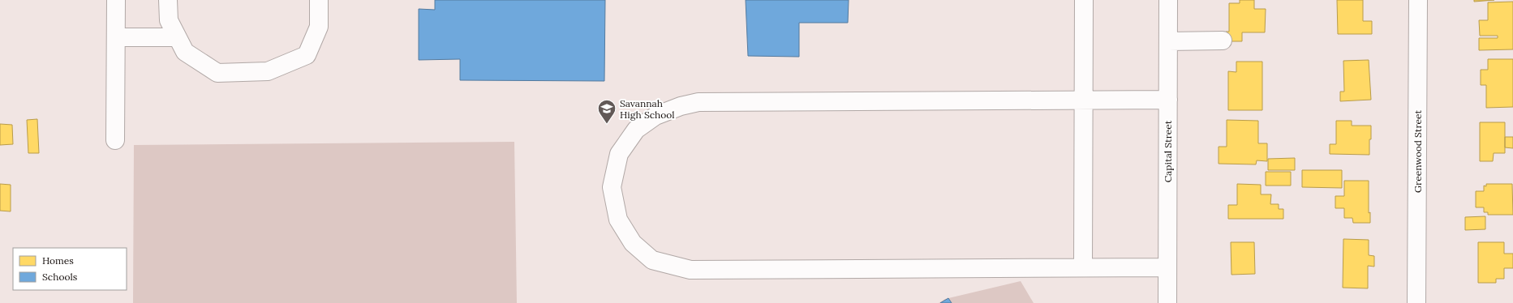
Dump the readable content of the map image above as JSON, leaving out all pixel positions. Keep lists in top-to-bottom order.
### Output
{
  "streets": {
    "street": ["Capital Street", "Greenwood Street"]
  },
  "places": {
    "school or university": ["Savannah High School"]
  },
  "legend": ["Homes", "Schools"]
}
